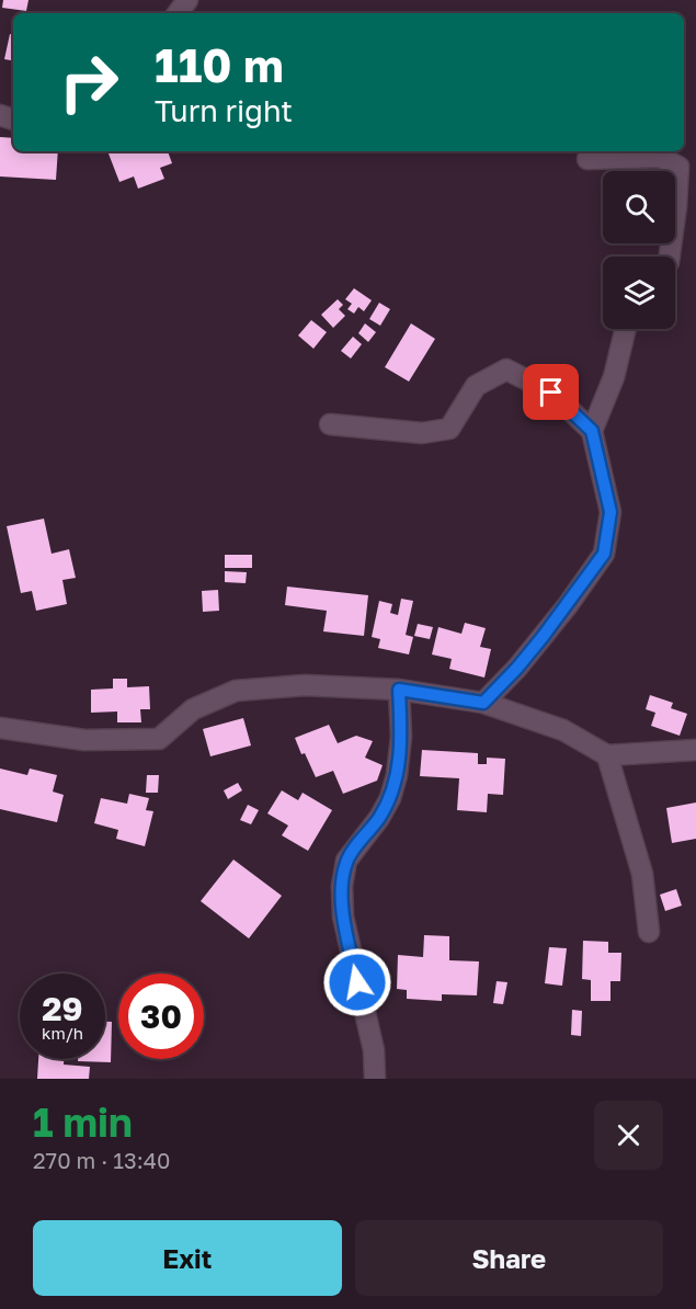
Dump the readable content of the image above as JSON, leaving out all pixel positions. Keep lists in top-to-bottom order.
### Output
{
  "page": {
    "turn": ["110 m", "Turn right"],
    "speed": "29 km/h",
    "limit": "30",
    "heading": ["1 min", "270 m · 13:40"],
    "buttons": ["Exit", "Share"]
  }
}
